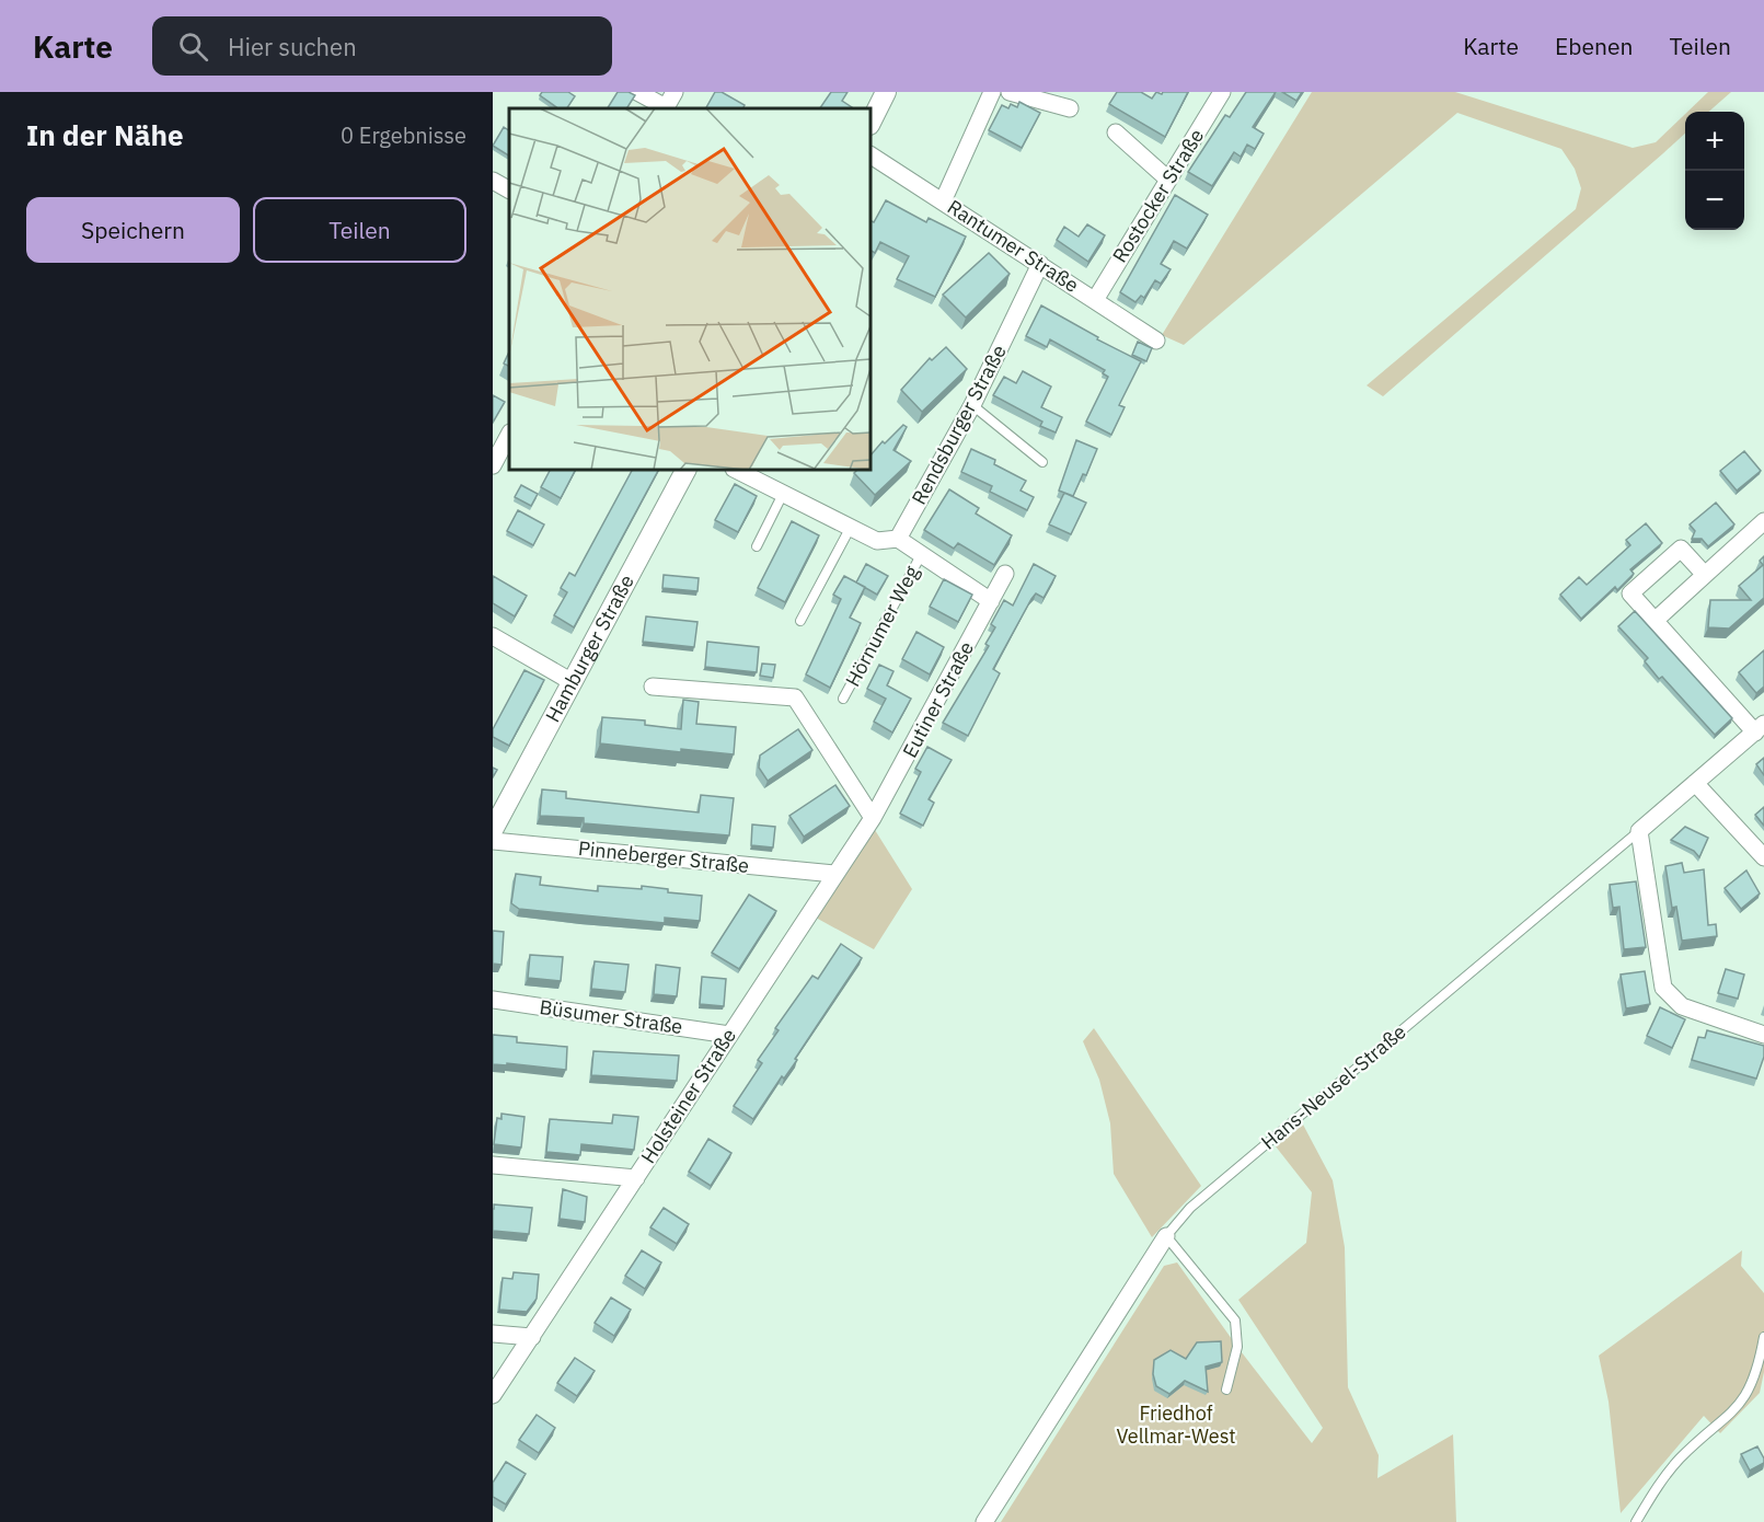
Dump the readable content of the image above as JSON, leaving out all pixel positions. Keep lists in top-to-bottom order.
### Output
{
  "streets": {
    "street": [
      "Rostocker Straße",
      "Rantumer Straße",
      "Rendsburger Straße",
      "Hamburger Straße",
      "Eutiner Straße",
      "Pinneberger Straße",
      "Büsumer Straße",
      "Hans-Neusel-Straße",
      "Holsteiner Straße"
    ],
    "lane": ["Hörnumer Weg"]
  },
  "crossings": [
    ["Rostocker Straße", "Rantumer Straße"],
    ["Rantumer Straße", "Rendsburger Straße"],
    ["Eutiner Straße", "Holsteiner Straße"],
    ["Pinneberger Straße", "Holsteiner Straße"],
    ["Büsumer Straße", "Holsteiner Straße"]
  ],
  "parks": ["Friedhof Vellmar-West"],
  "page": {
    "header": "Karte",
    "search": "Hier suchen",
    "nav": ["Karte", "Ebenen", "Teilen"],
    "heading": ["In der Nähe", "0 Ergebnisse"],
    "map_buttons": ["+", "−"],
    "buttons": ["Speichern", "Teilen"]
  }
}
